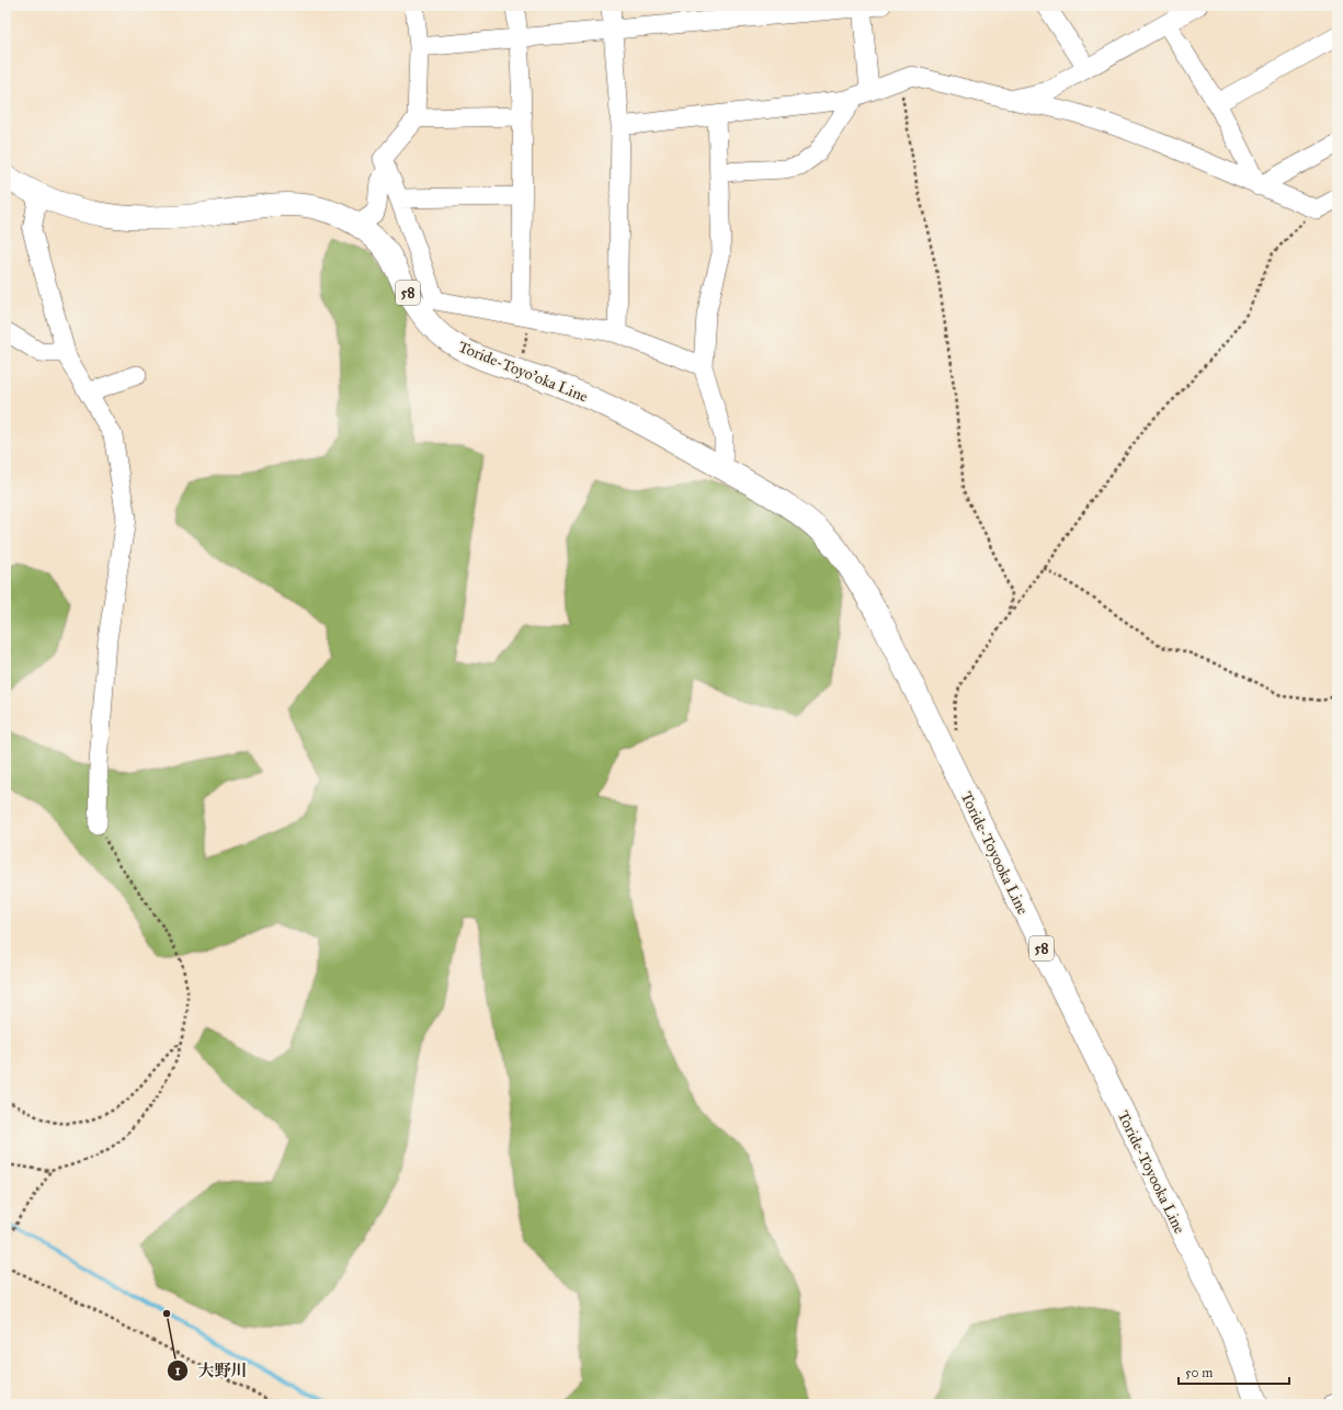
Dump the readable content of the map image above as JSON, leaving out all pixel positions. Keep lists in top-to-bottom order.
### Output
{
  "streets": {
    "main road": ["58", "Toride-Toyo'oka Line"]
  },
  "places": ["大野川"],
  "scale_bar": "50 m"
}
